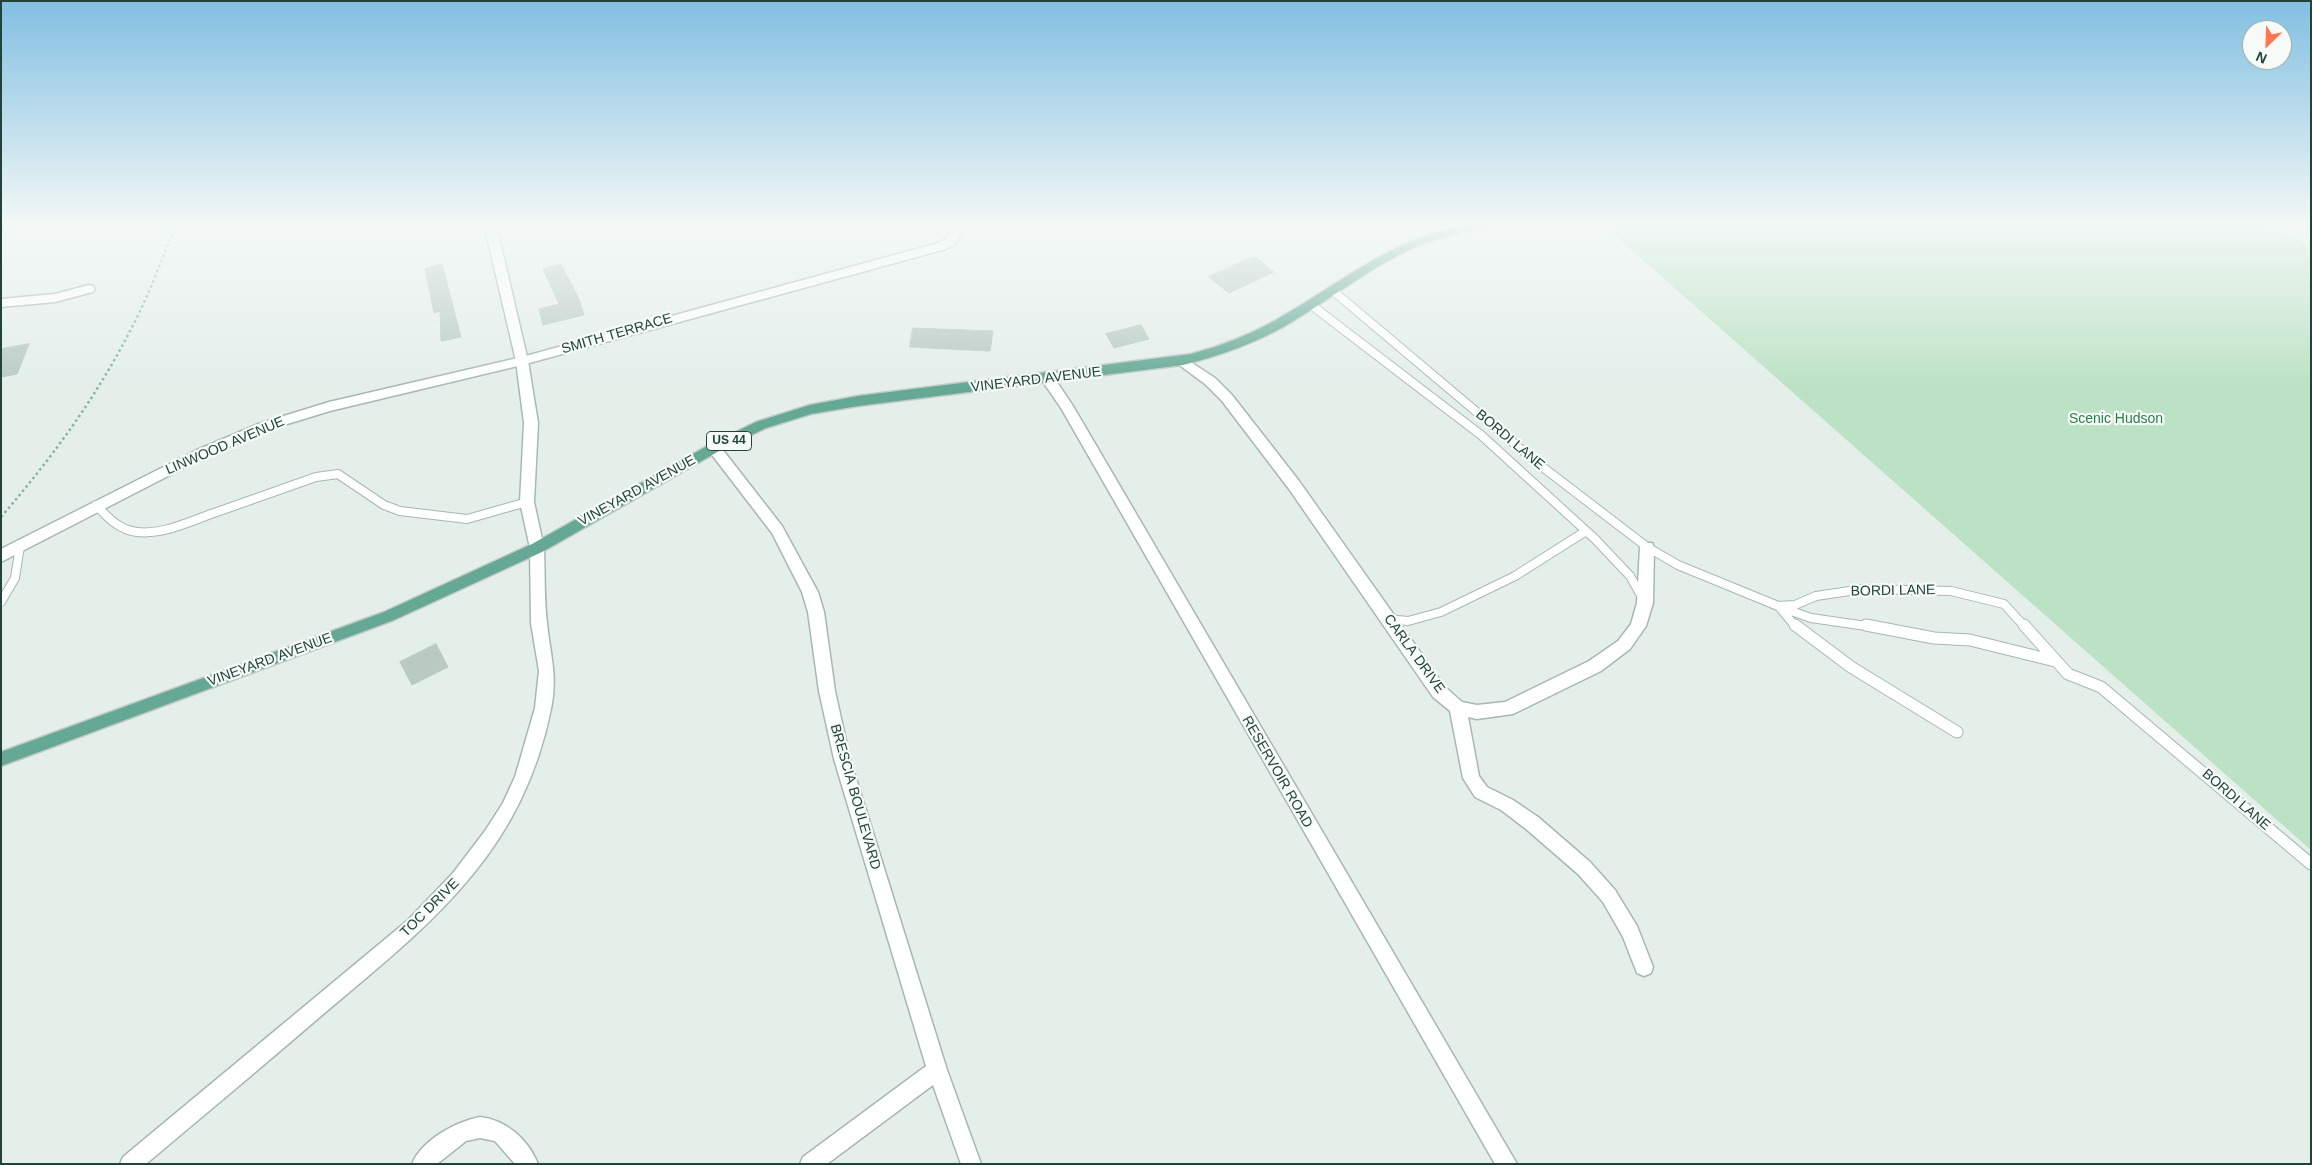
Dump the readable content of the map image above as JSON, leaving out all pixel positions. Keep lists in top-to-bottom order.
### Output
{
  "streets": {
    "main road": ["VINEYARD AVENUE", "US 44"],
    "street": [
      "SMITH TERRACE",
      "LINWOOD AVENUE",
      "CARLA DRIVE",
      "RESERVOIR ROAD",
      "BRESCIA BOULEVARD",
      "TOC DRIVE"
    ],
    "lane": ["BORDI LANE"]
  },
  "crossings": [
    ["SMITH TERRACE", "LINWOOD AVENUE"],
    ["SMITH TERRACE", "TOC DRIVE"],
    ["VINEYARD AVENUE", "BORDI LANE"],
    ["VINEYARD AVENUE", "CARLA DRIVE"],
    ["VINEYARD AVENUE", "RESERVOIR ROAD"],
    ["VINEYARD AVENUE", "BRESCIA BOULEVARD"],
    ["VINEYARD AVENUE", "TOC DRIVE"],
    ["LINWOOD AVENUE", "TOC DRIVE"]
  ],
  "parks": ["Scenic Hudson"],
  "north": "bottom left"
}
